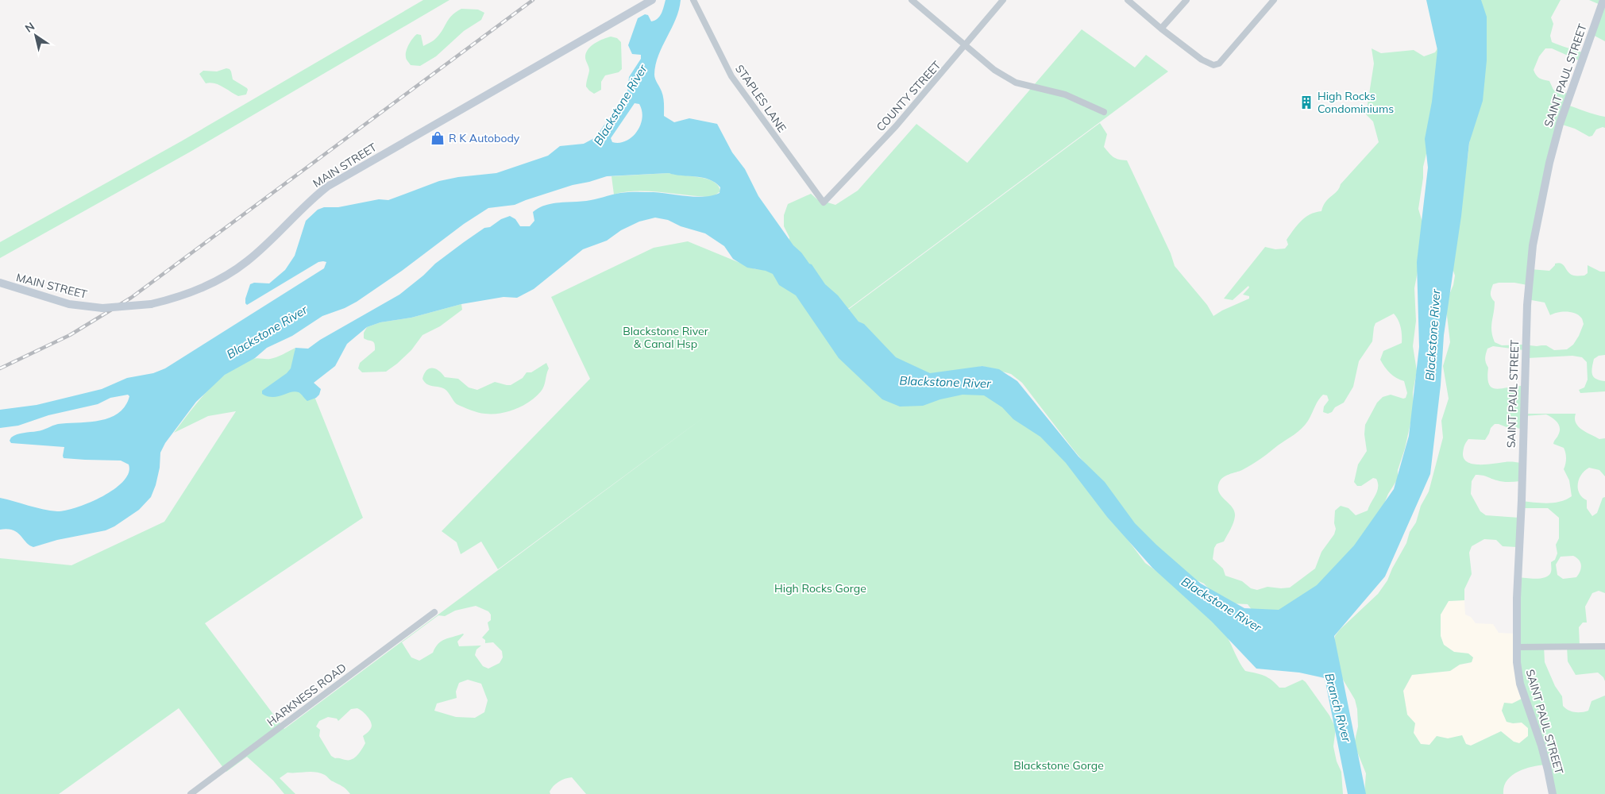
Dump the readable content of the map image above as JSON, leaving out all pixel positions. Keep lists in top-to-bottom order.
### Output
{
  "streets": {
    "main road": ["SAINT PAUL STREET", "MAIN STREET"],
    "street": ["COUNTY STREET", "STAPLES LANE", "HARKNESS ROAD"]
  },
  "crossings": [
    ["COUNTY STREET", "STAPLES LANE"]
  ],
  "water": ["Blackstone River", "Branch River"],
  "parks": ["Blackstone River & Canal Hsp", "High Rocks Gorge", "Blackstone Gorge"],
  "places": {
    "building": ["High Rocks Condominiums"],
    "shop": ["R K Autobody"]
  },
  "north": "top left"
}
